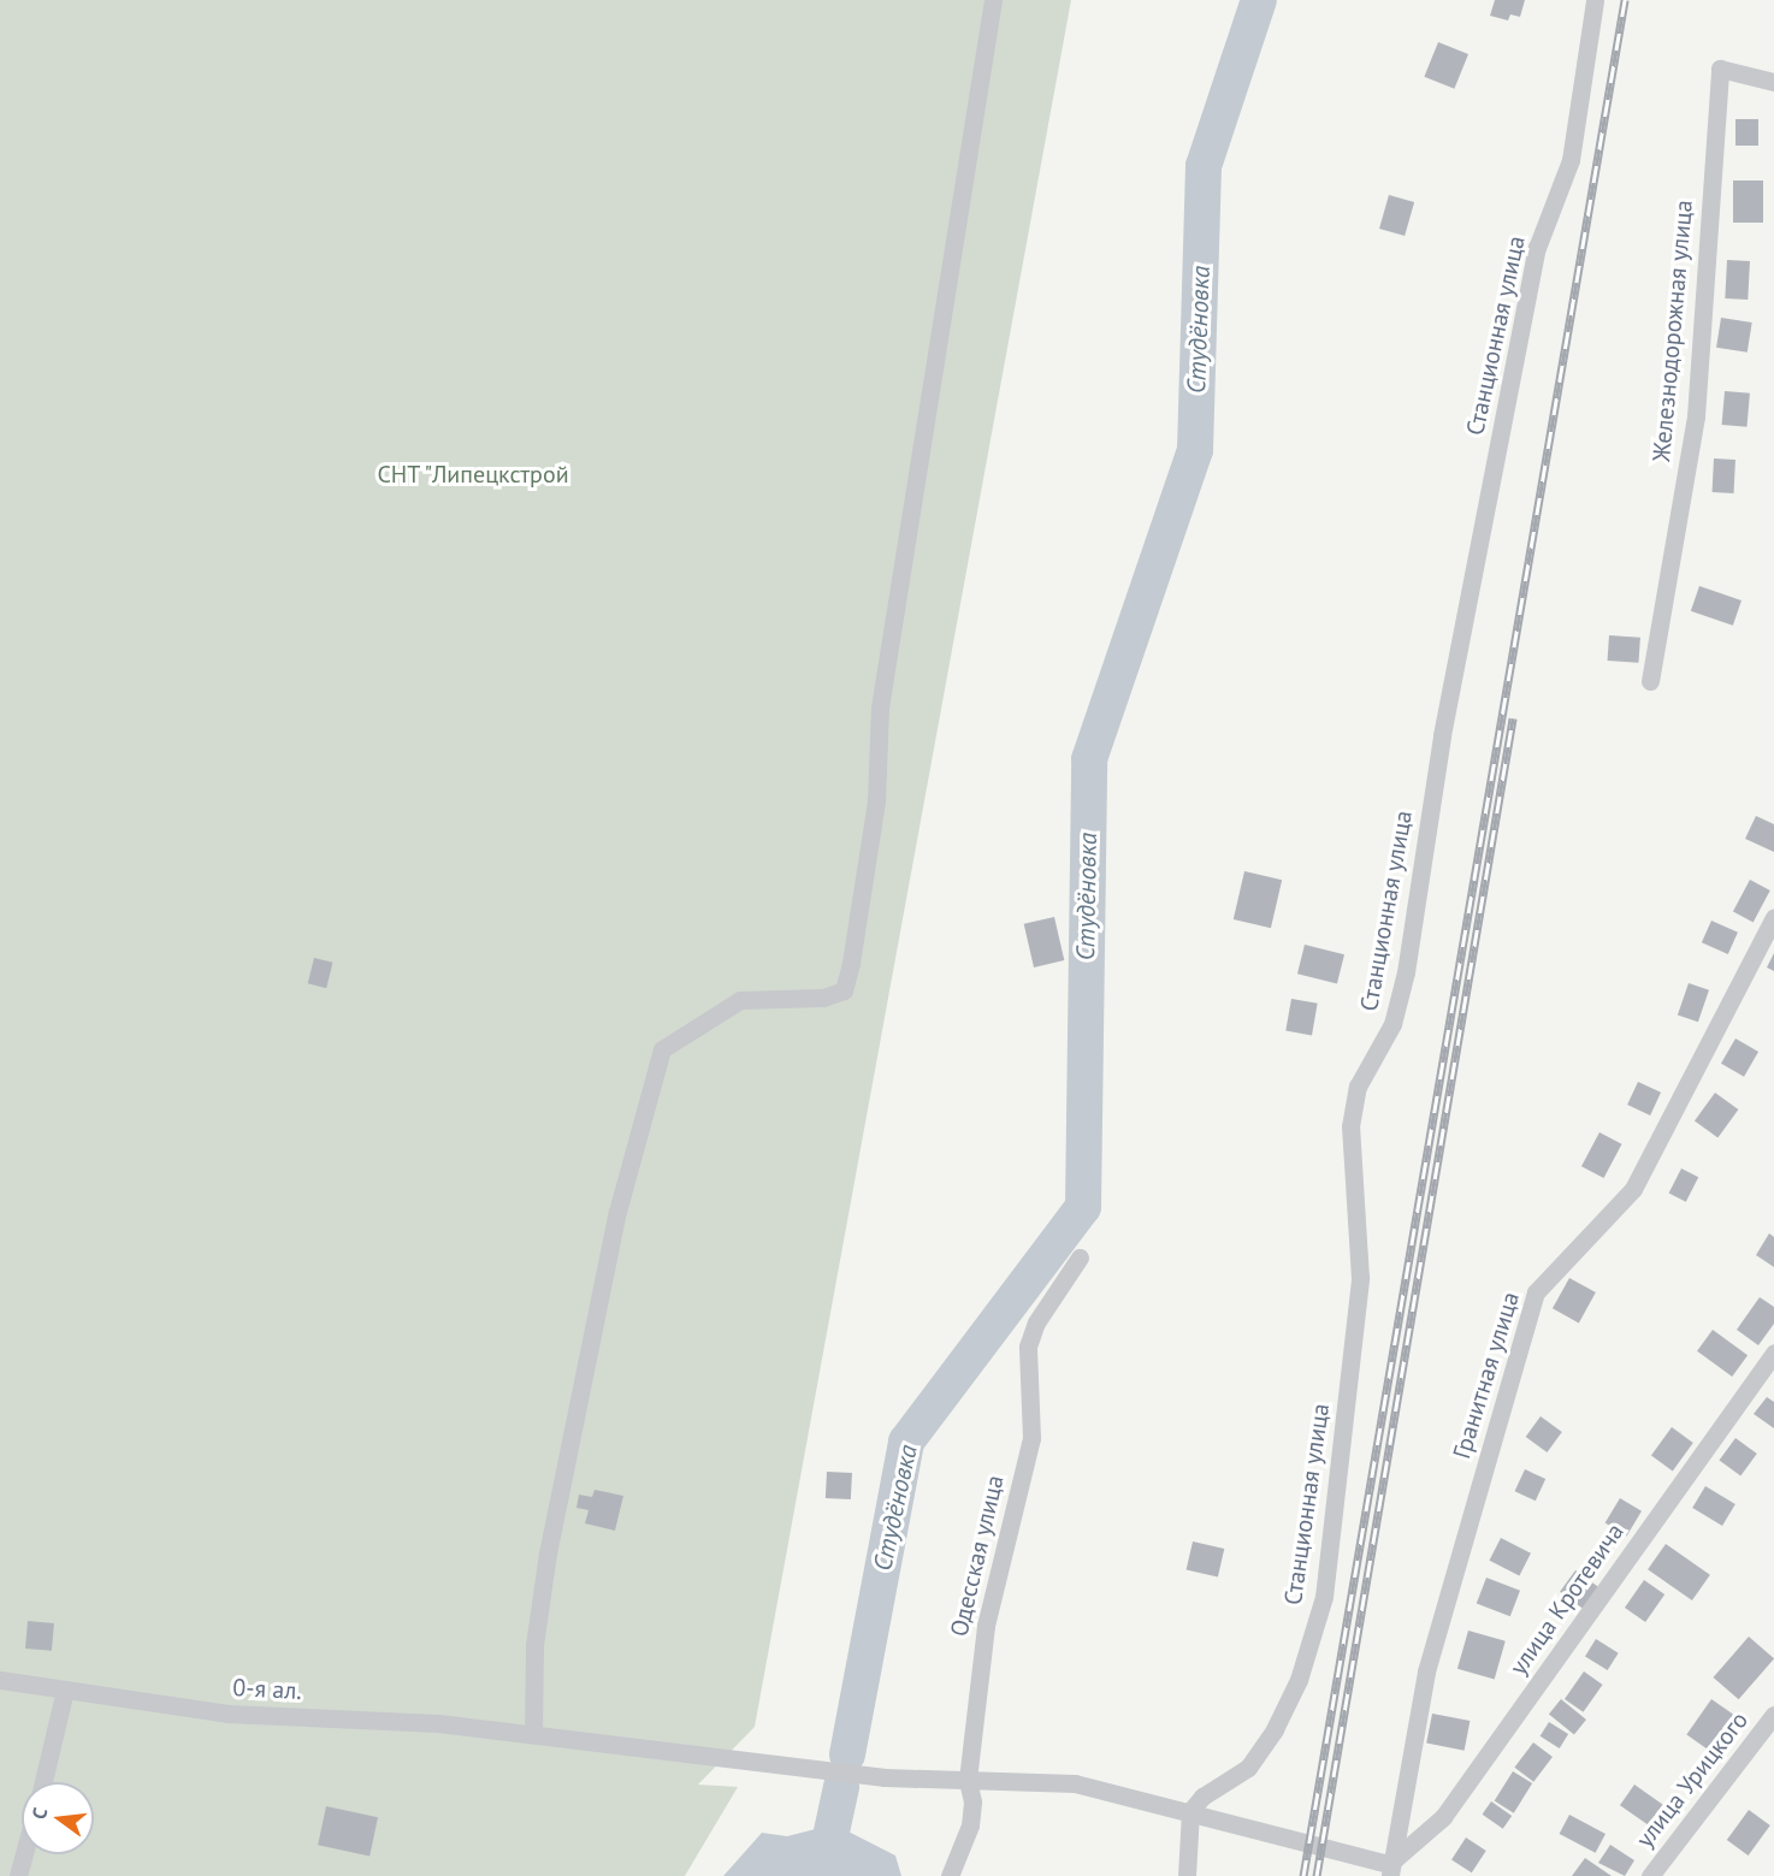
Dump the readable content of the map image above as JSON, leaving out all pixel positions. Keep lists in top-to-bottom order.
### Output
{
  "streets": {
    "street": [
      "Железнодорожная улица",
      "Станционная улица",
      "Гранитная улица",
      "Одесская улица",
      "улица Кротевича",
      "0-я ал.",
      "улица Урицкого"
    ]
  },
  "crossings": [
    ["Станционная улица", "0-я ал."],
    ["Гранитная улица", "улица Кротевича"],
    ["Гранитная улица", "0-я ал."],
    ["Одесская улица", "0-я ал."],
    ["улица Кротевича", "0-я ал."]
  ],
  "water": ["Студёновка"],
  "parks": ["СНТ \"Липецкстрой"],
  "north": "left"
}
